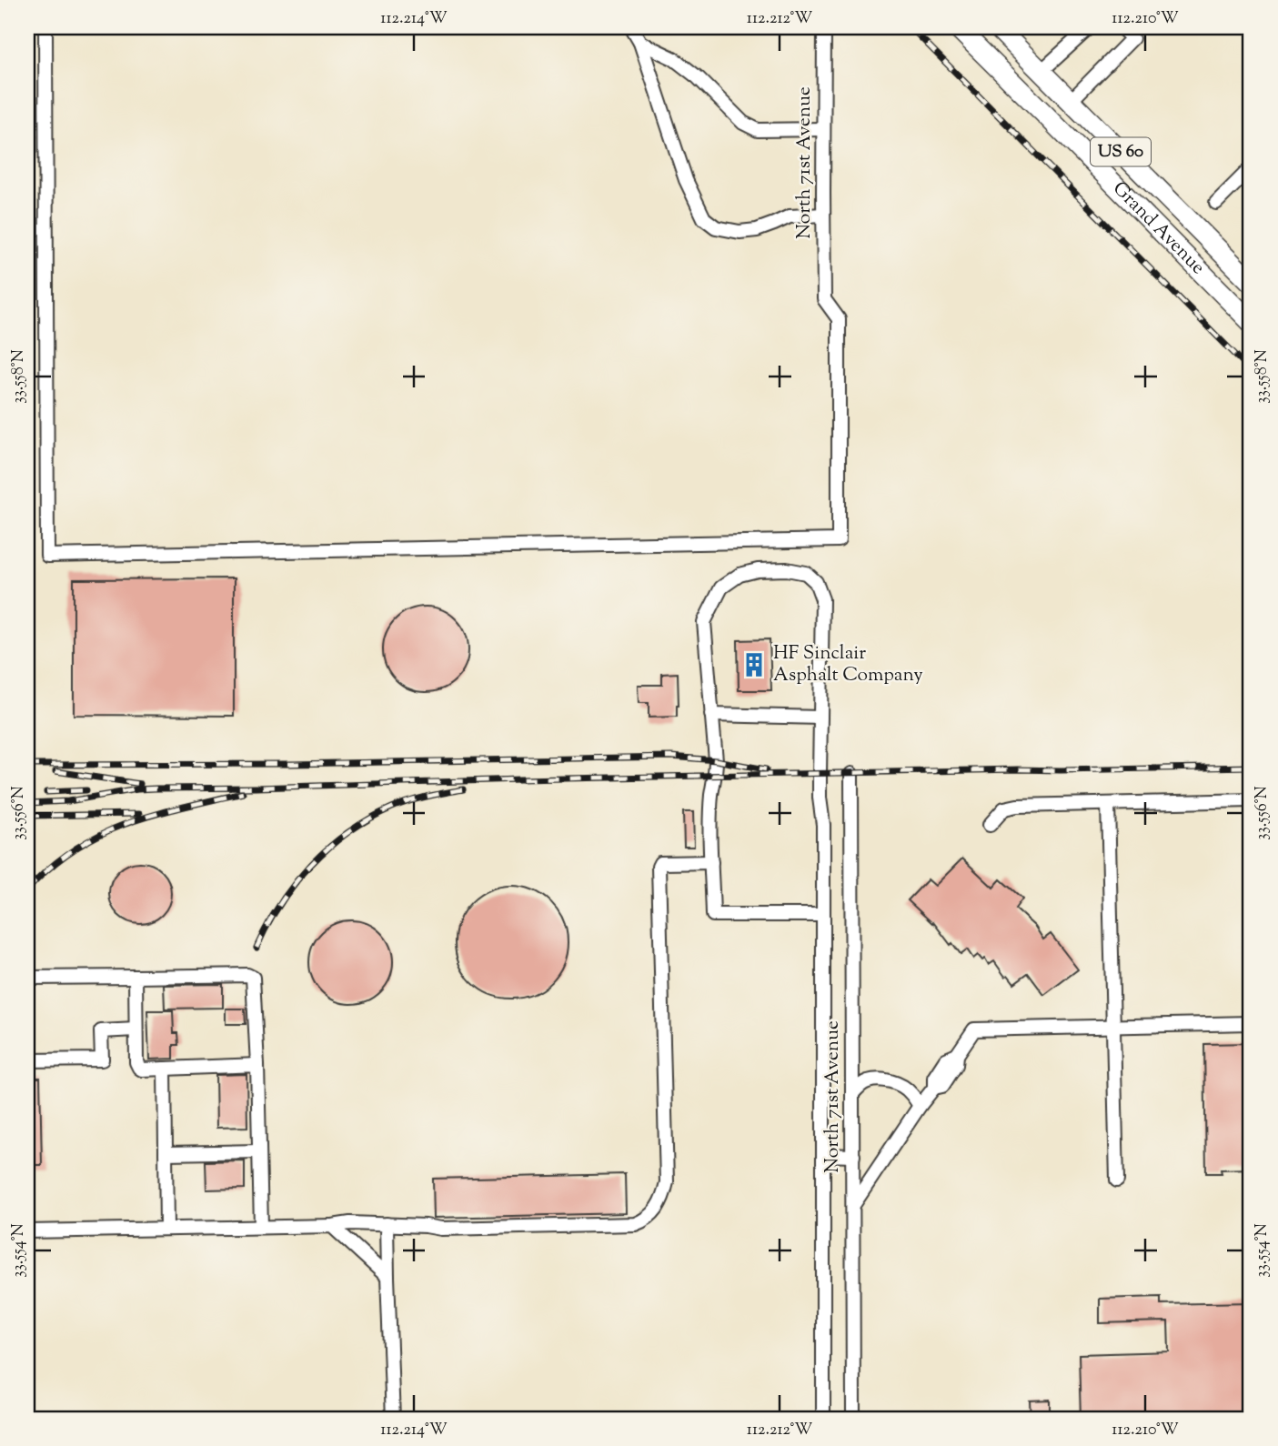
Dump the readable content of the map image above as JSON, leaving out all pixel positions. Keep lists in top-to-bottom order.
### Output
{
  "streets": {
    "highway": ["US 60", "Grand Avenue"],
    "lane": ["North 71st Avenue"]
  },
  "places": {
    "building": ["HF Sinclair Asphalt Company"]
  },
  "coordinates": [
    "112.214°W",
    "112.212°W",
    "112.210°W",
    "33.558°N",
    "33.556°N",
    "33.554°N"
  ]
}
